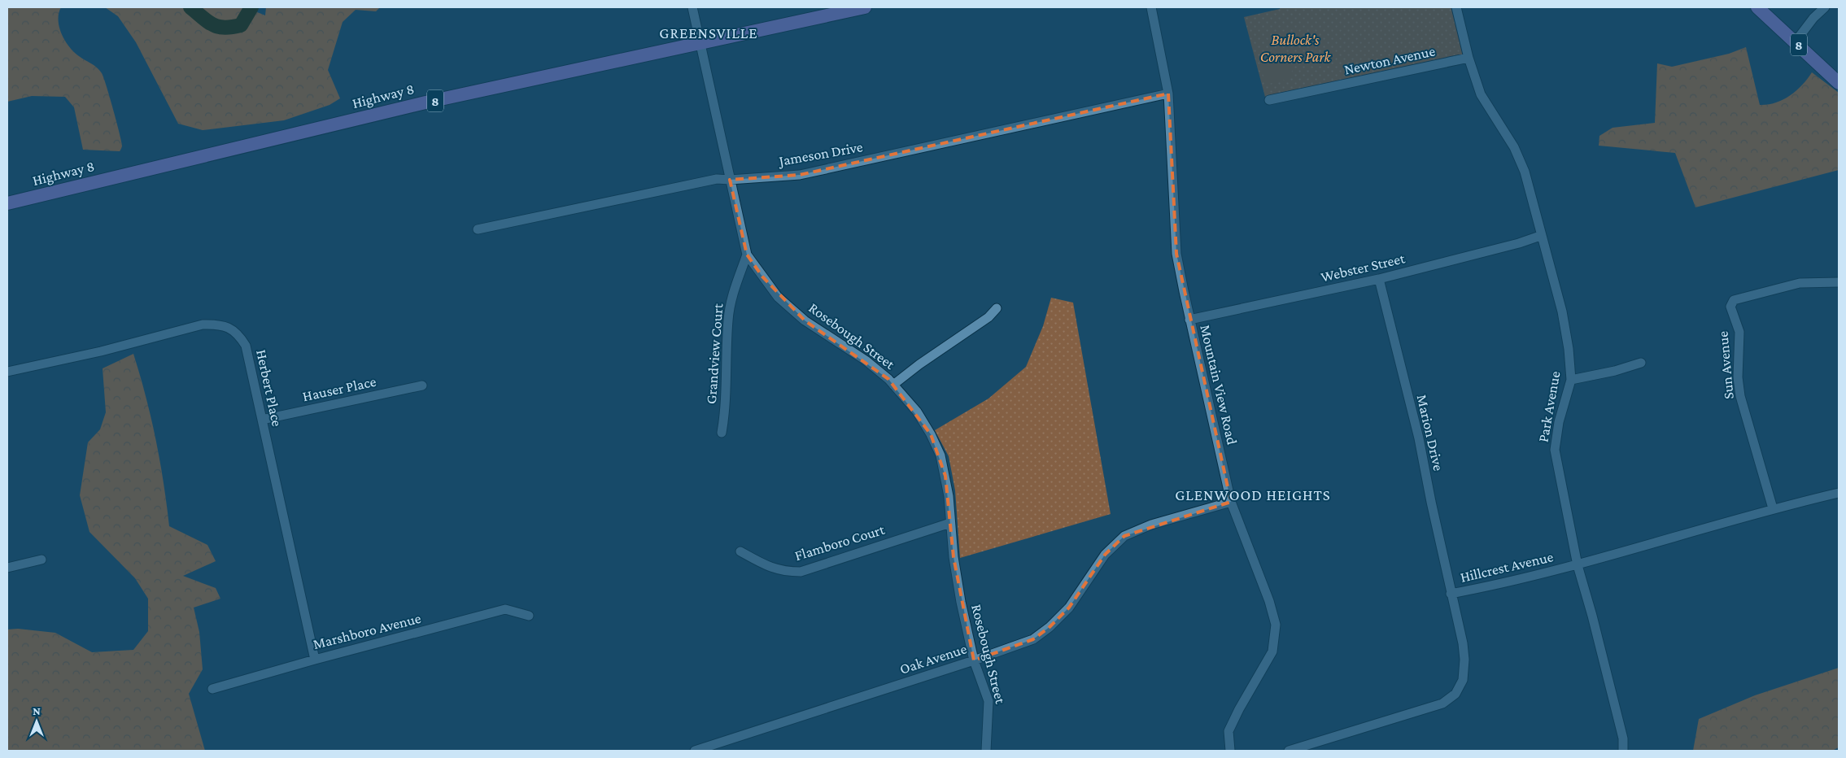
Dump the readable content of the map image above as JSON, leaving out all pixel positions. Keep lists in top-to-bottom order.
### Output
{
  "streets": {
    "main road": ["8", "Highway 8"],
    "street": [
      "Newton Avenue",
      "Jameson Drive",
      "Webster Street",
      "Rosebough Street",
      "Grandview Court",
      "Sun Avenue",
      "Mountain View Road",
      "Herbert Place",
      "Hauser Place",
      "Park Avenue",
      "Marion Drive",
      "Flamboro Court",
      "Hillcrest Avenue",
      "Marshboro Avenue",
      "Oak Avenue"
    ]
  },
  "crossings": [
    ["Newton Avenue", "Park Avenue"],
    ["Highway 8", "Rosebough Street"],
    ["Jameson Drive", "Rosebough Street"],
    ["Jameson Drive", "Mountain View Road"],
    ["Webster Street", "Mountain View Road"],
    ["Webster Street", "Park Avenue"],
    ["Webster Street", "Marion Drive"],
    ["Rosebough Street", "Grandview Court"],
    ["Rosebough Street", "Flamboro Court"],
    ["Rosebough Street", "Oak Avenue"],
    ["Sun Avenue", "Hillcrest Avenue"],
    ["Mountain View Road", "Oak Avenue"],
    ["Herbert Place", "Hauser Place"],
    ["Herbert Place", "Marshboro Avenue"],
    ["Park Avenue", "Hillcrest Avenue"],
    ["Marion Drive", "Hillcrest Avenue"]
  ],
  "districts": ["GREENSVILLE", "GLENWOOD HEIGHTS"],
  "parks": ["Bullock's Corners Park"],
  "north": "top"
}
